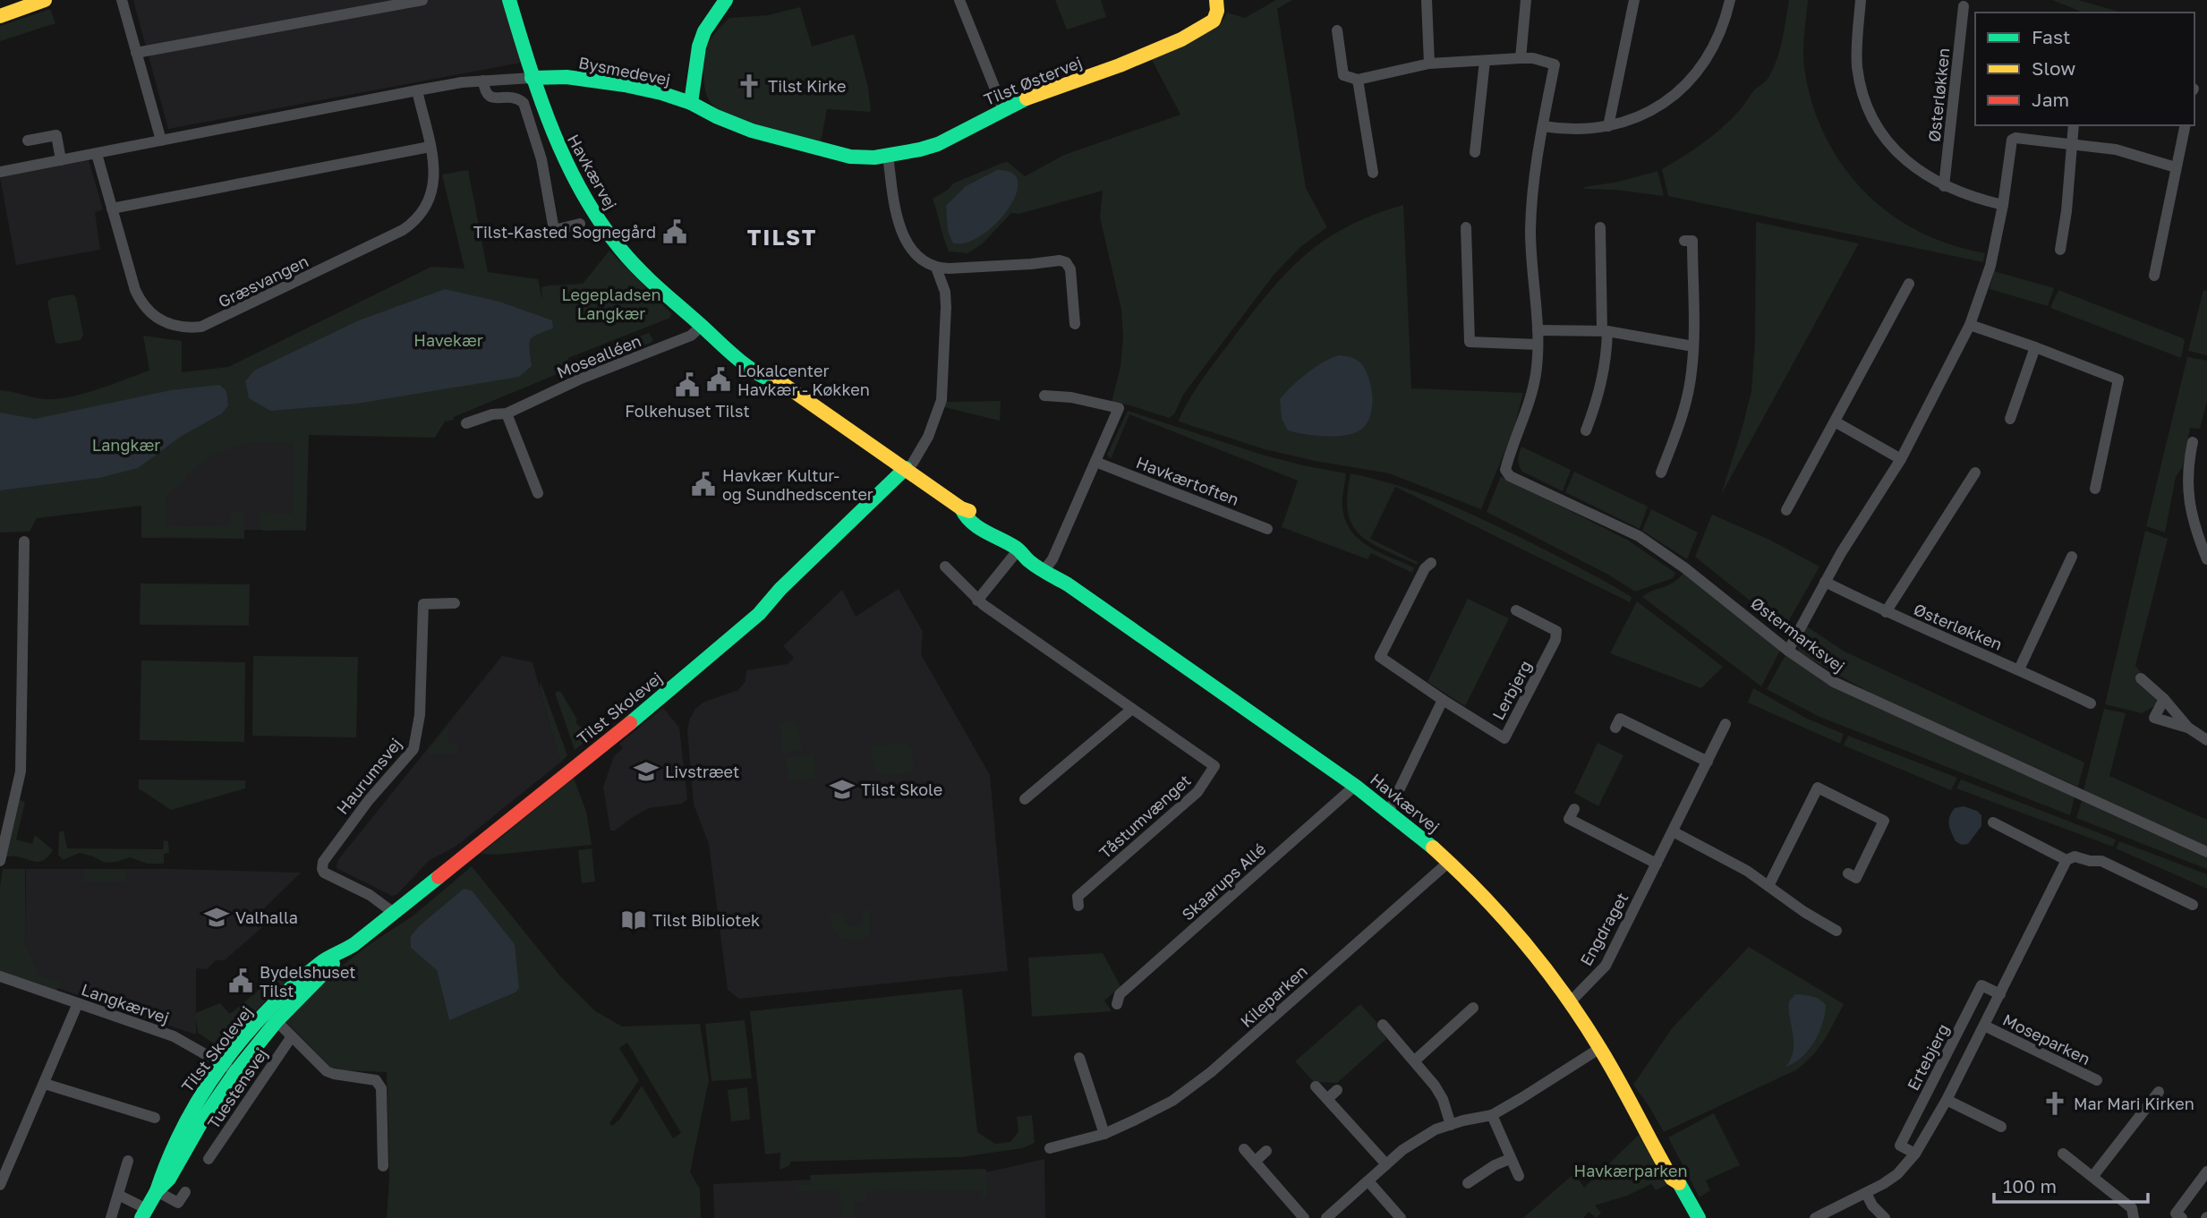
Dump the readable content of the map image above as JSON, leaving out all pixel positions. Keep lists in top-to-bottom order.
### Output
{
  "streets": {
    "street": [
      "Bysmedevej",
      "Tilst Østervej",
      "Østerløkken",
      "Havkærvej",
      "Græsvangen",
      "Mosealléen",
      "Havkærtoften",
      "Østermarksvej",
      "Lerbjerg",
      "Tilst Skolevej",
      "Haurumsvej",
      "Tåstumvænget",
      "Skaarups Allé",
      "Engdraget",
      "Kileparken",
      "Langkærvej",
      "Moseparken",
      "Ertebjerg",
      "Tuestensvej"
    ]
  },
  "crossings": [
    ["Bysmedevej", "Tilst Østervej"],
    ["Bysmedevej", "Havkærvej"],
    ["Havkærvej", "Mosealléen"],
    ["Havkærvej", "Tilst Skolevej"],
    ["Havkærvej", "Skaarups Allé"],
    ["Havkærvej", "Engdraget"],
    ["Havkærvej", "Kileparken"],
    ["Tilst Skolevej", "Haurumsvej"],
    ["Tilst Skolevej", "Langkærvej"]
  ],
  "districts": ["TILST"],
  "parks": [
    "Legepladsen Langkær",
    "Havekær",
    "Langkær",
    "Havkærparken"
  ],
  "places": {
    "church": ["Tilst Kirke", "Mar Mari Kirken"],
    "public building": [
      "Tilst-Kasted Sognegård",
      "Lokalcenter Havkær - Køkken",
      "Folkehuset Tilst",
      "Havkær Kultur- og Sundhedscenter",
      "Bydelshuset Tilst"
    ],
    "school or university": ["Livstræet", "Tilst Skole", "Valhalla"],
    "library": ["Tilst Bibliotek"]
  },
  "legend": ["Fast", "Slow", "Jam"],
  "scale_bar": "100 m"
}
